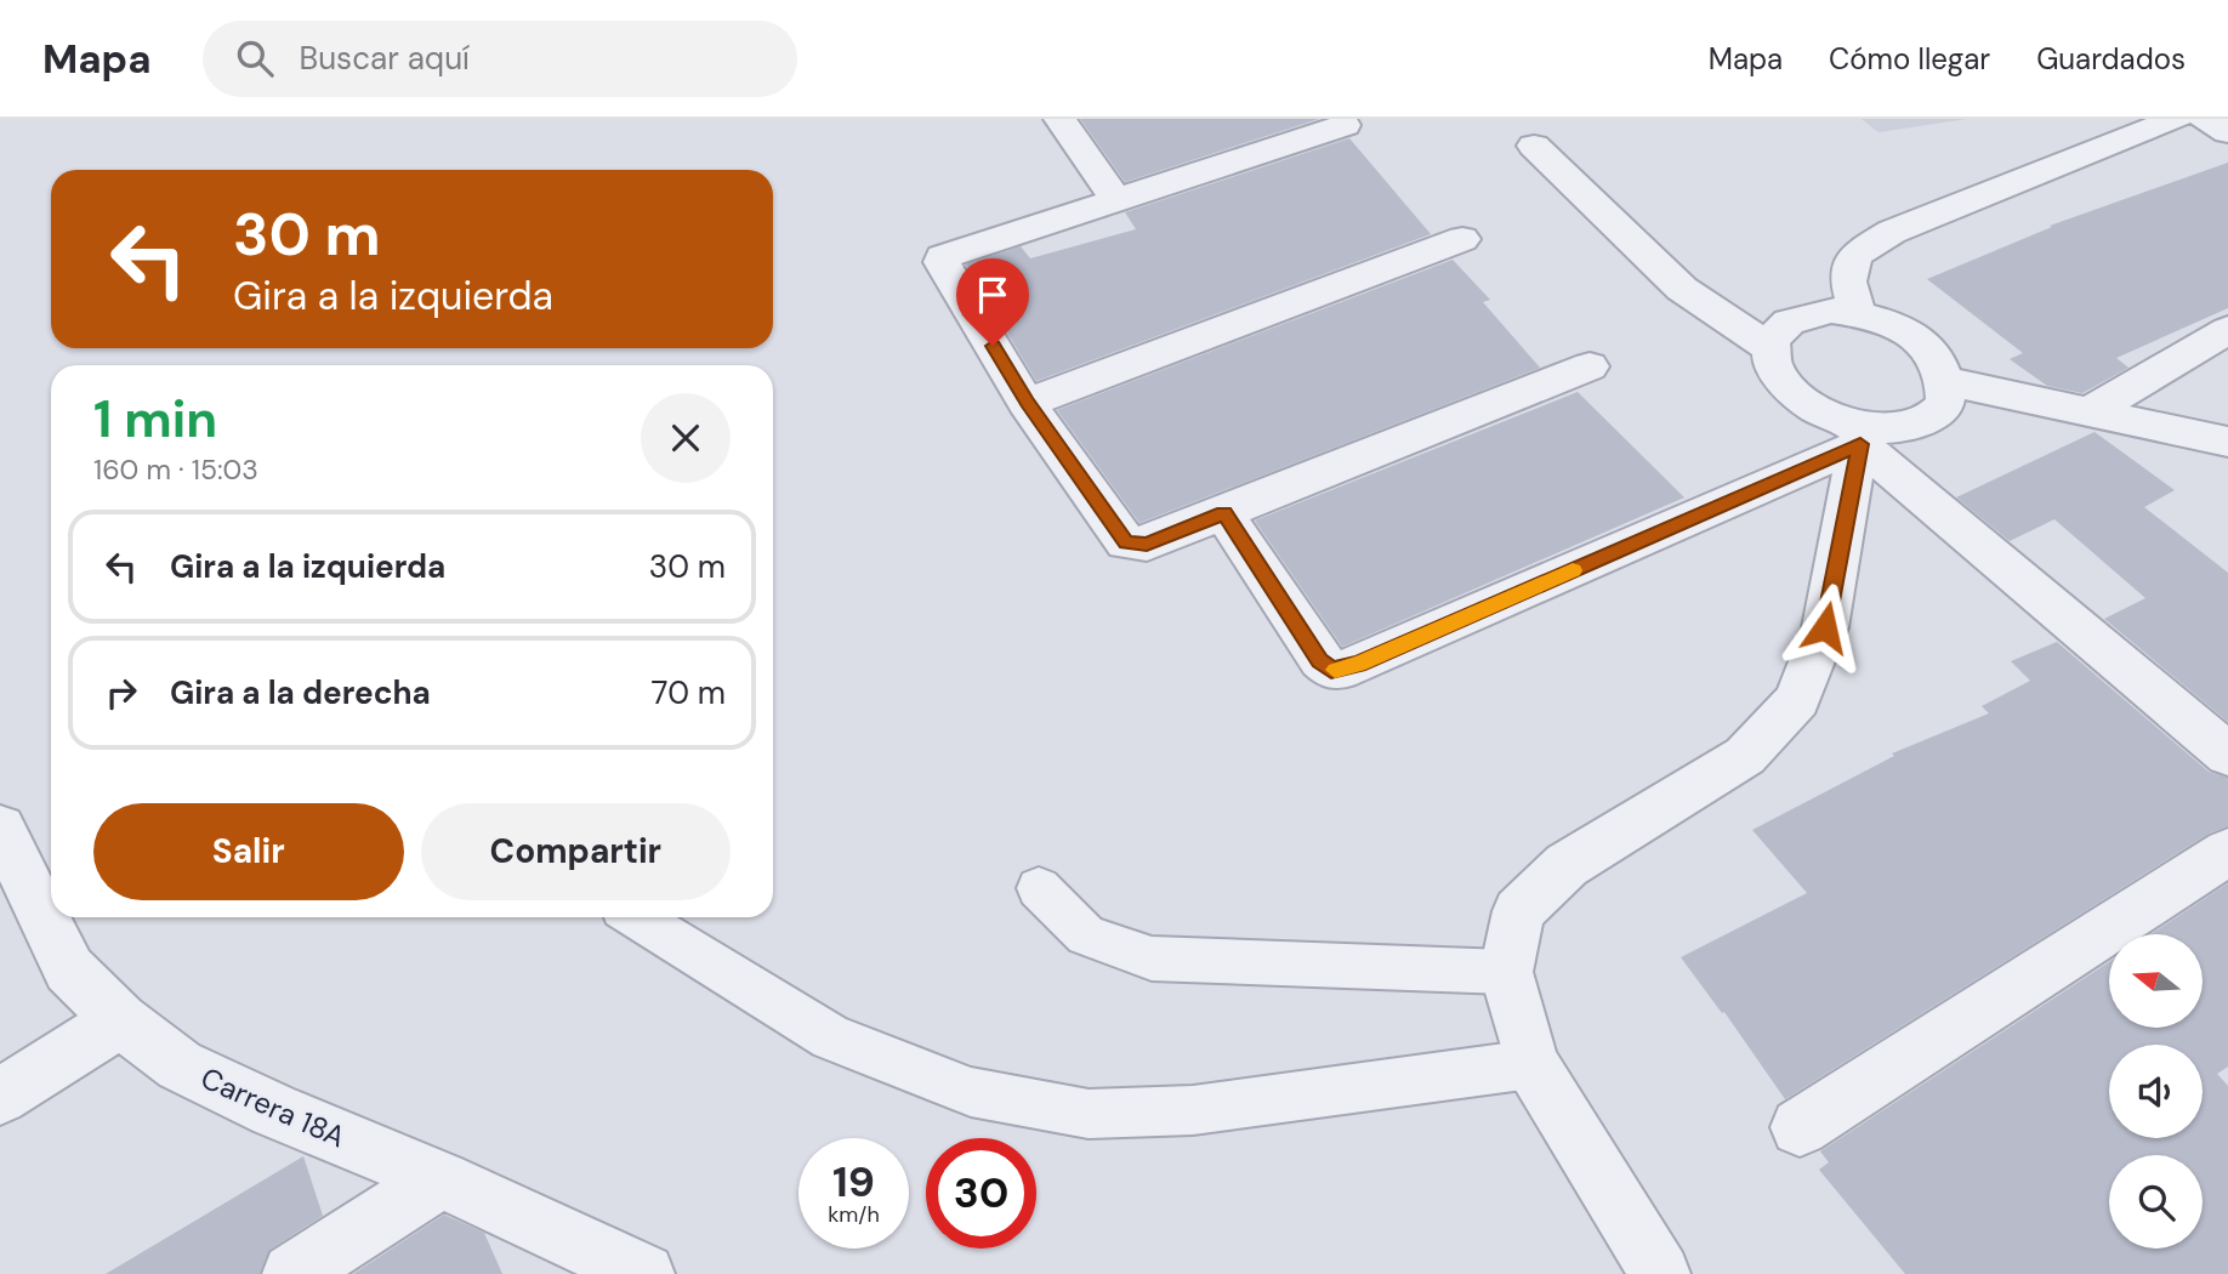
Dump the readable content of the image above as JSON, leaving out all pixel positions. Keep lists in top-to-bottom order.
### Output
{
  "streets": {
    "street": ["Carrera 18A"]
  },
  "north": "left",
  "page": {
    "header": "Mapa",
    "search": "Buscar aquí",
    "nav": ["Mapa", "Cómo llegar", "Guardados"],
    "turn": ["30 m", "Gira a la izquierda"],
    "heading": ["1 min", "160 m · 15:03"],
    "list": [
      {
        "name": "Gira a la izquierda",
        "value": "30 m"
      },
      {
        "name": "Gira a la derecha",
        "value": "70 m"
      }
    ],
    "buttons": ["Salir", "Compartir"],
    "speed": "19 km/h",
    "limit": "30"
  }
}
